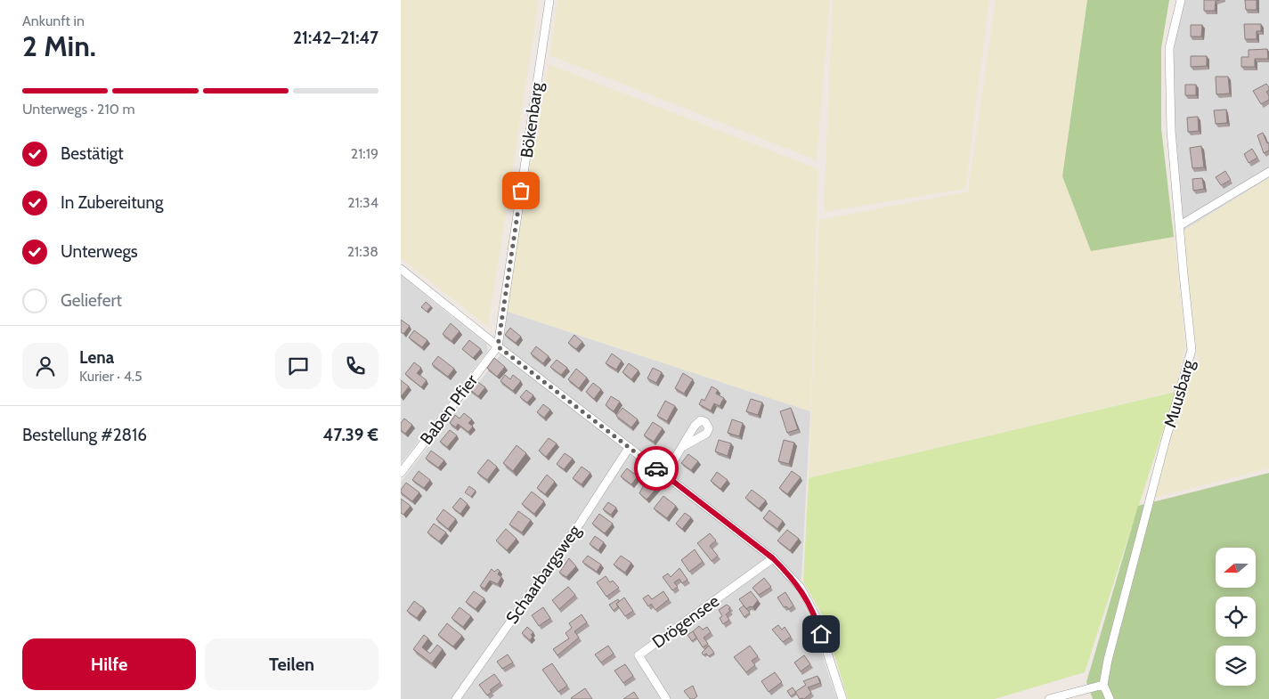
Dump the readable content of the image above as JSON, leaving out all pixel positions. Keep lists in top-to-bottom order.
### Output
{
  "streets": {
    "street": [
      "Bökenbarg",
      "Muusbarg",
      "Baben Pfier",
      "Schaarbargsweg",
      "Drögensee"
    ]
  },
  "crossings": [
    ["Bökenbarg", "Baben Pfier"]
  ],
  "north": "left",
  "page": {
    "heading": ["2 Min.", "Ankunft in", "21:42–21:47"],
    "panel": [
      "Lena",
      "Kurier · 4.5",
      "Bestellung #2816",
      "47.39 €"
    ],
    "bar": "Unterwegs · 210 m",
    "list": [
      ["Bestätigt", "21:19"],
      ["In Zubereitung", "21:34"],
      ["Unterwegs", "21:38"],
      "Geliefert"
    ],
    "buttons": ["Hilfe", "Teilen"]
  }
}
